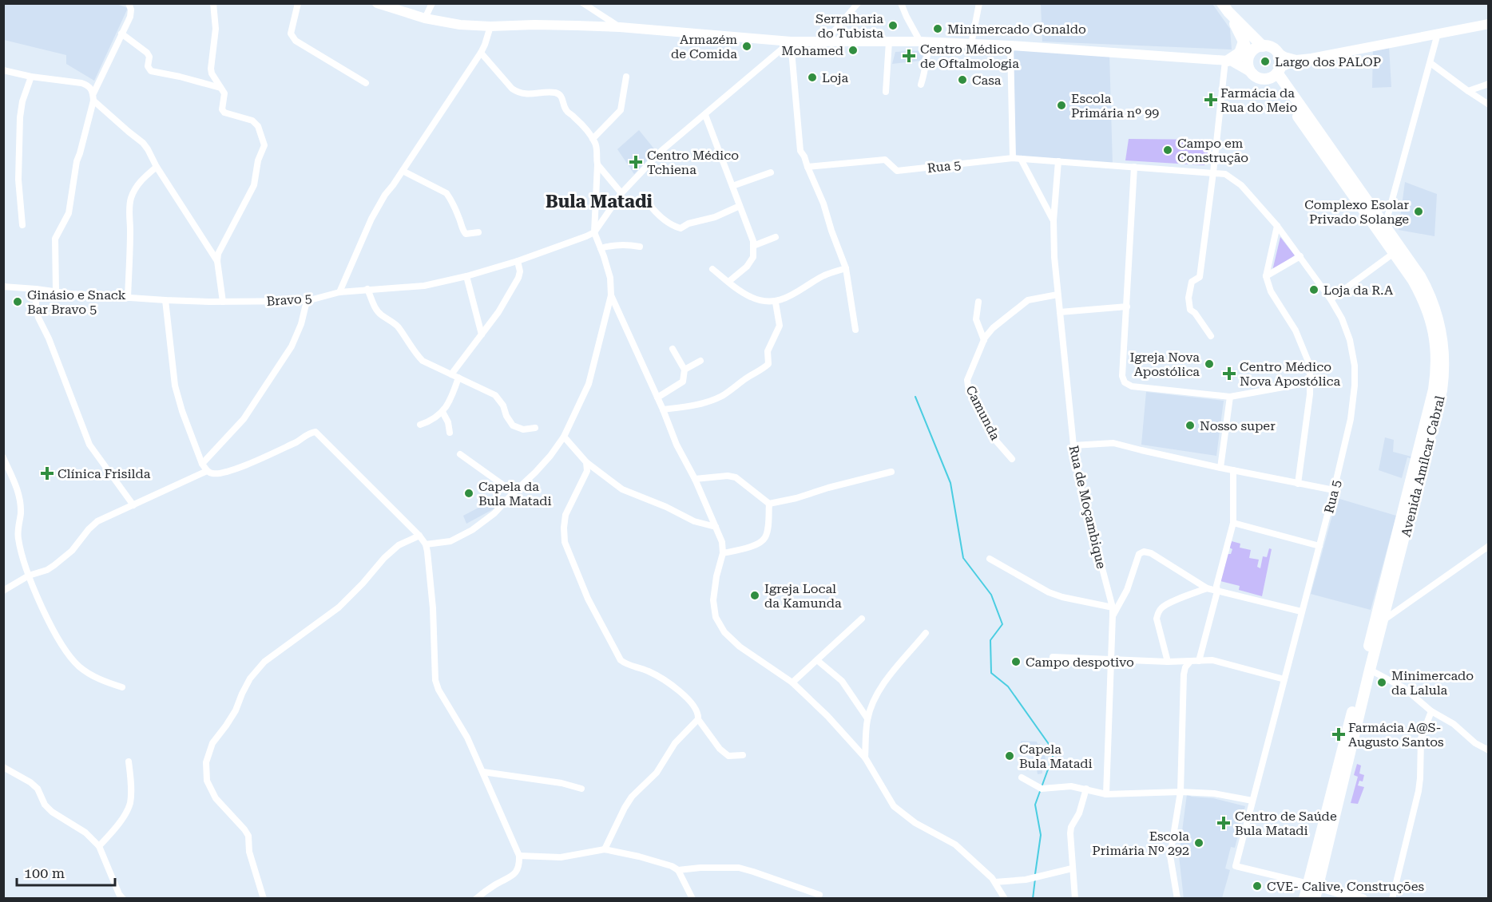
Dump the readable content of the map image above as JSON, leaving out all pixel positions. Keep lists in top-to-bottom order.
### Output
{
  "streets": {
    "main road": ["Avenida Amílcar Cabral"],
    "street": [
      "Rua 5",
      "Bravo 5",
      "Camunda",
      "Rua de Moçambique"
    ]
  },
  "crossings": [
    ["Rua 5", "Avenida Amílcar Cabral"],
    ["Rua 5", "Rua de Moçambique"],
    ["Camunda", "Rua de Moçambique"]
  ],
  "districts": ["Bula Matadi"],
  "places": {
    "other": [
      "Serralharia do Tubista",
      "Minimercado Gonaldo",
      "Armazém de Comida",
      "Mohamed",
      "Largo dos PALOP",
      "Loja",
      "Casa",
      "Escola Primária nº 99",
      "Campo em Construção",
      "Complexo Esolar Privado Solange",
      "Loja da R.A",
      "Ginásio e Snack Bar Bravo 5",
      "Igreja Nova Apostólica",
      "Nosso super",
      "Capela da Bula Matadi",
      "Igreja Local da Kamunda",
      "Campo despotivo",
      "Minimercado da Lalula",
      "Capela Bula Matadi",
      "Escola Primária Nº 292",
      "CVE- Calive, Construções"
    ],
    "health": [
      "Centro Médico de Oftalmologia",
      "Farmácia da Rua do Meio",
      "Centro Médico Tchiena",
      "Centro Médico Nova Apostólica",
      "Clínica Frisilda",
      "Farmácia A@S- Augusto Santos",
      "Centro de Saúde Bula Matadi"
    ]
  },
  "scale_bar": "100 m"
}
